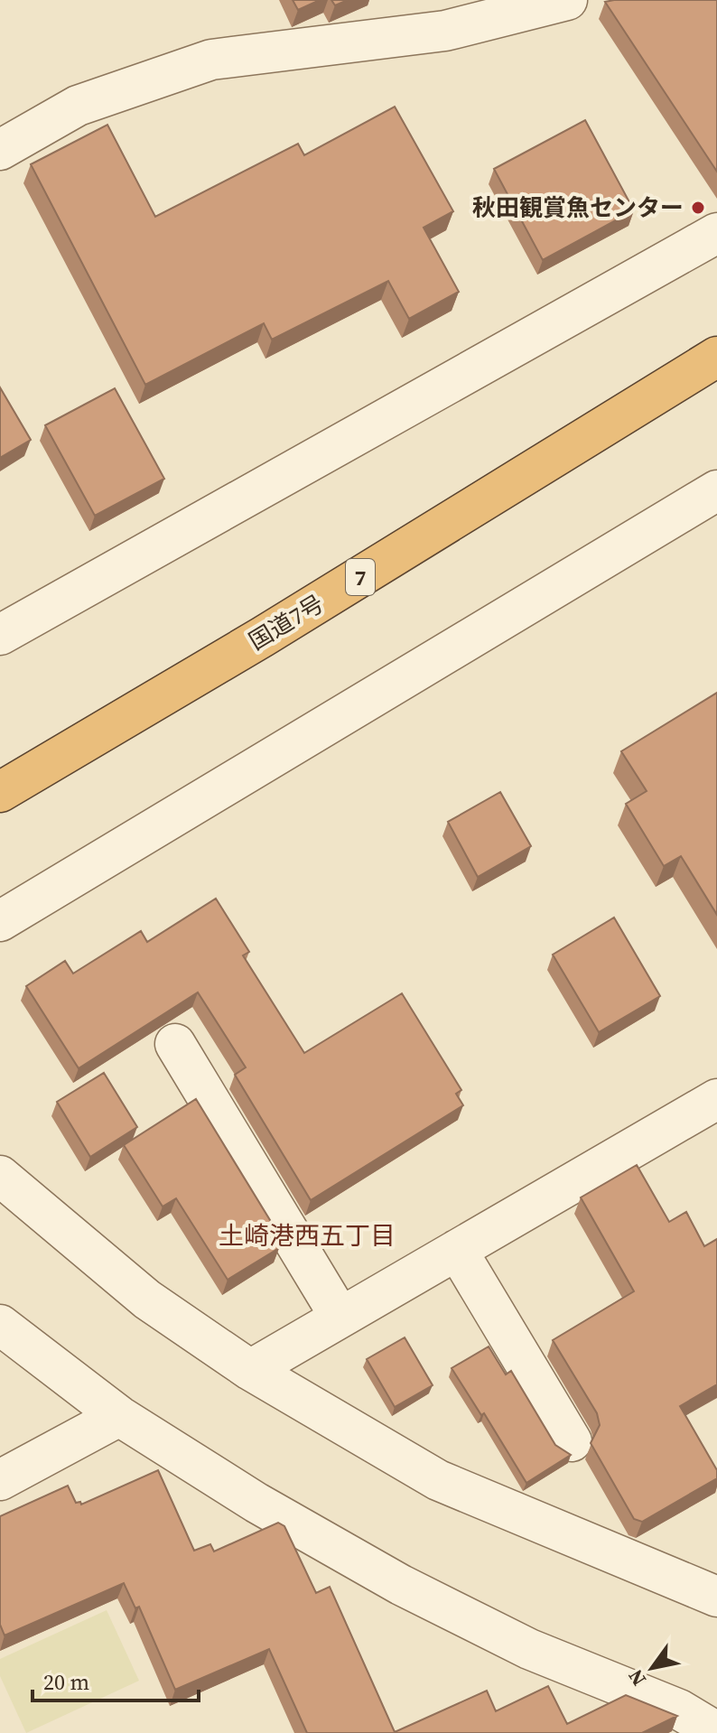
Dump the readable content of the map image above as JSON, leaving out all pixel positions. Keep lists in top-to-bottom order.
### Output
{
  "streets": {
    "highway": ["7", "国道7号"]
  },
  "districts": ["土崎港西五丁目"],
  "places": ["秋田観賞魚センター"],
  "scale_bar": "20 m",
  "north": "bottom left"
}
